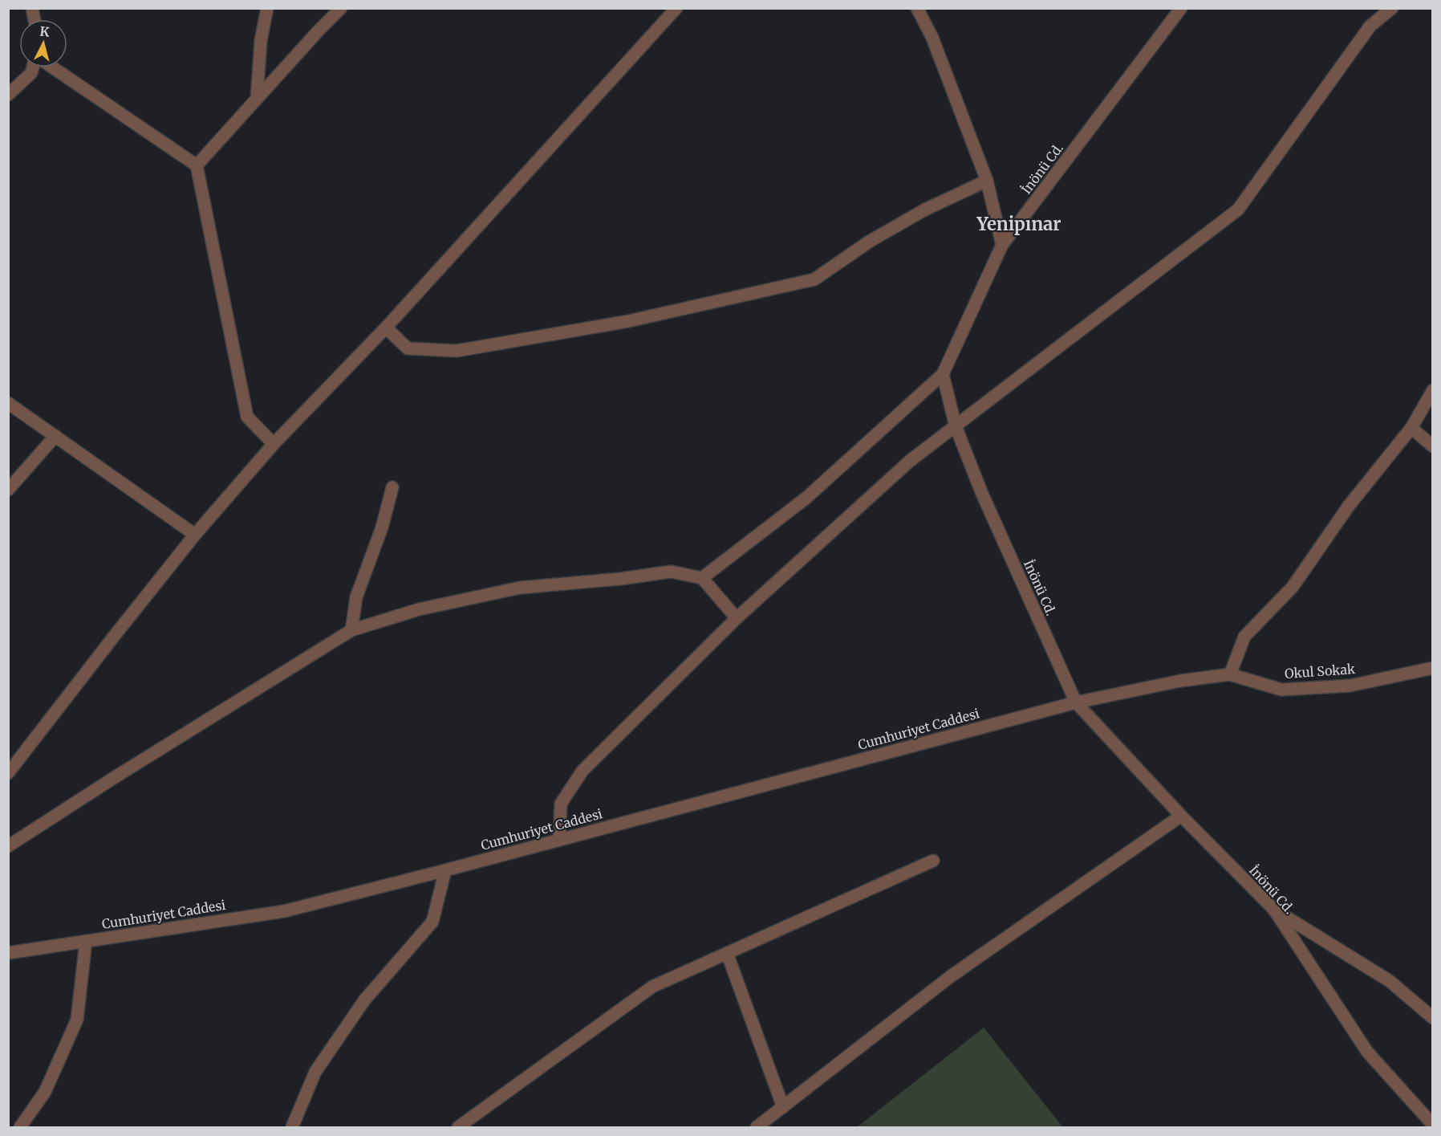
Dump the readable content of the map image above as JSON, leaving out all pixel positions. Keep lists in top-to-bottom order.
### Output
{
  "streets": {
    "street": ["İnönü Cd.", "Okul Sokak", "Cumhuriyet Caddesi"]
  },
  "crossings": [
    ["İnönü Cd.", "Cumhuriyet Caddesi"],
    ["Okul Sokak", "Cumhuriyet Caddesi"]
  ],
  "districts": ["Yenipınar"],
  "north": "top"
}
